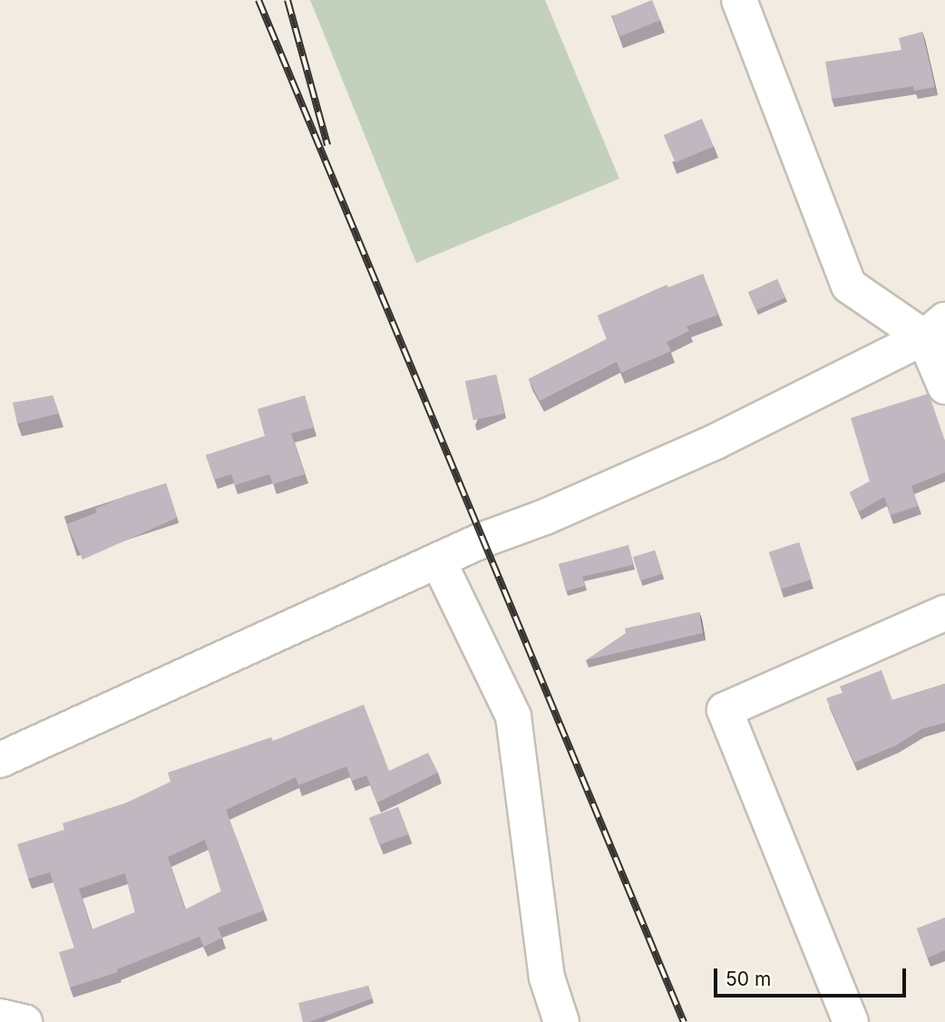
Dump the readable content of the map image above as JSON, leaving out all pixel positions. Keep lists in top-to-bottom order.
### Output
{
  "scale_bar": "50 m"
}
